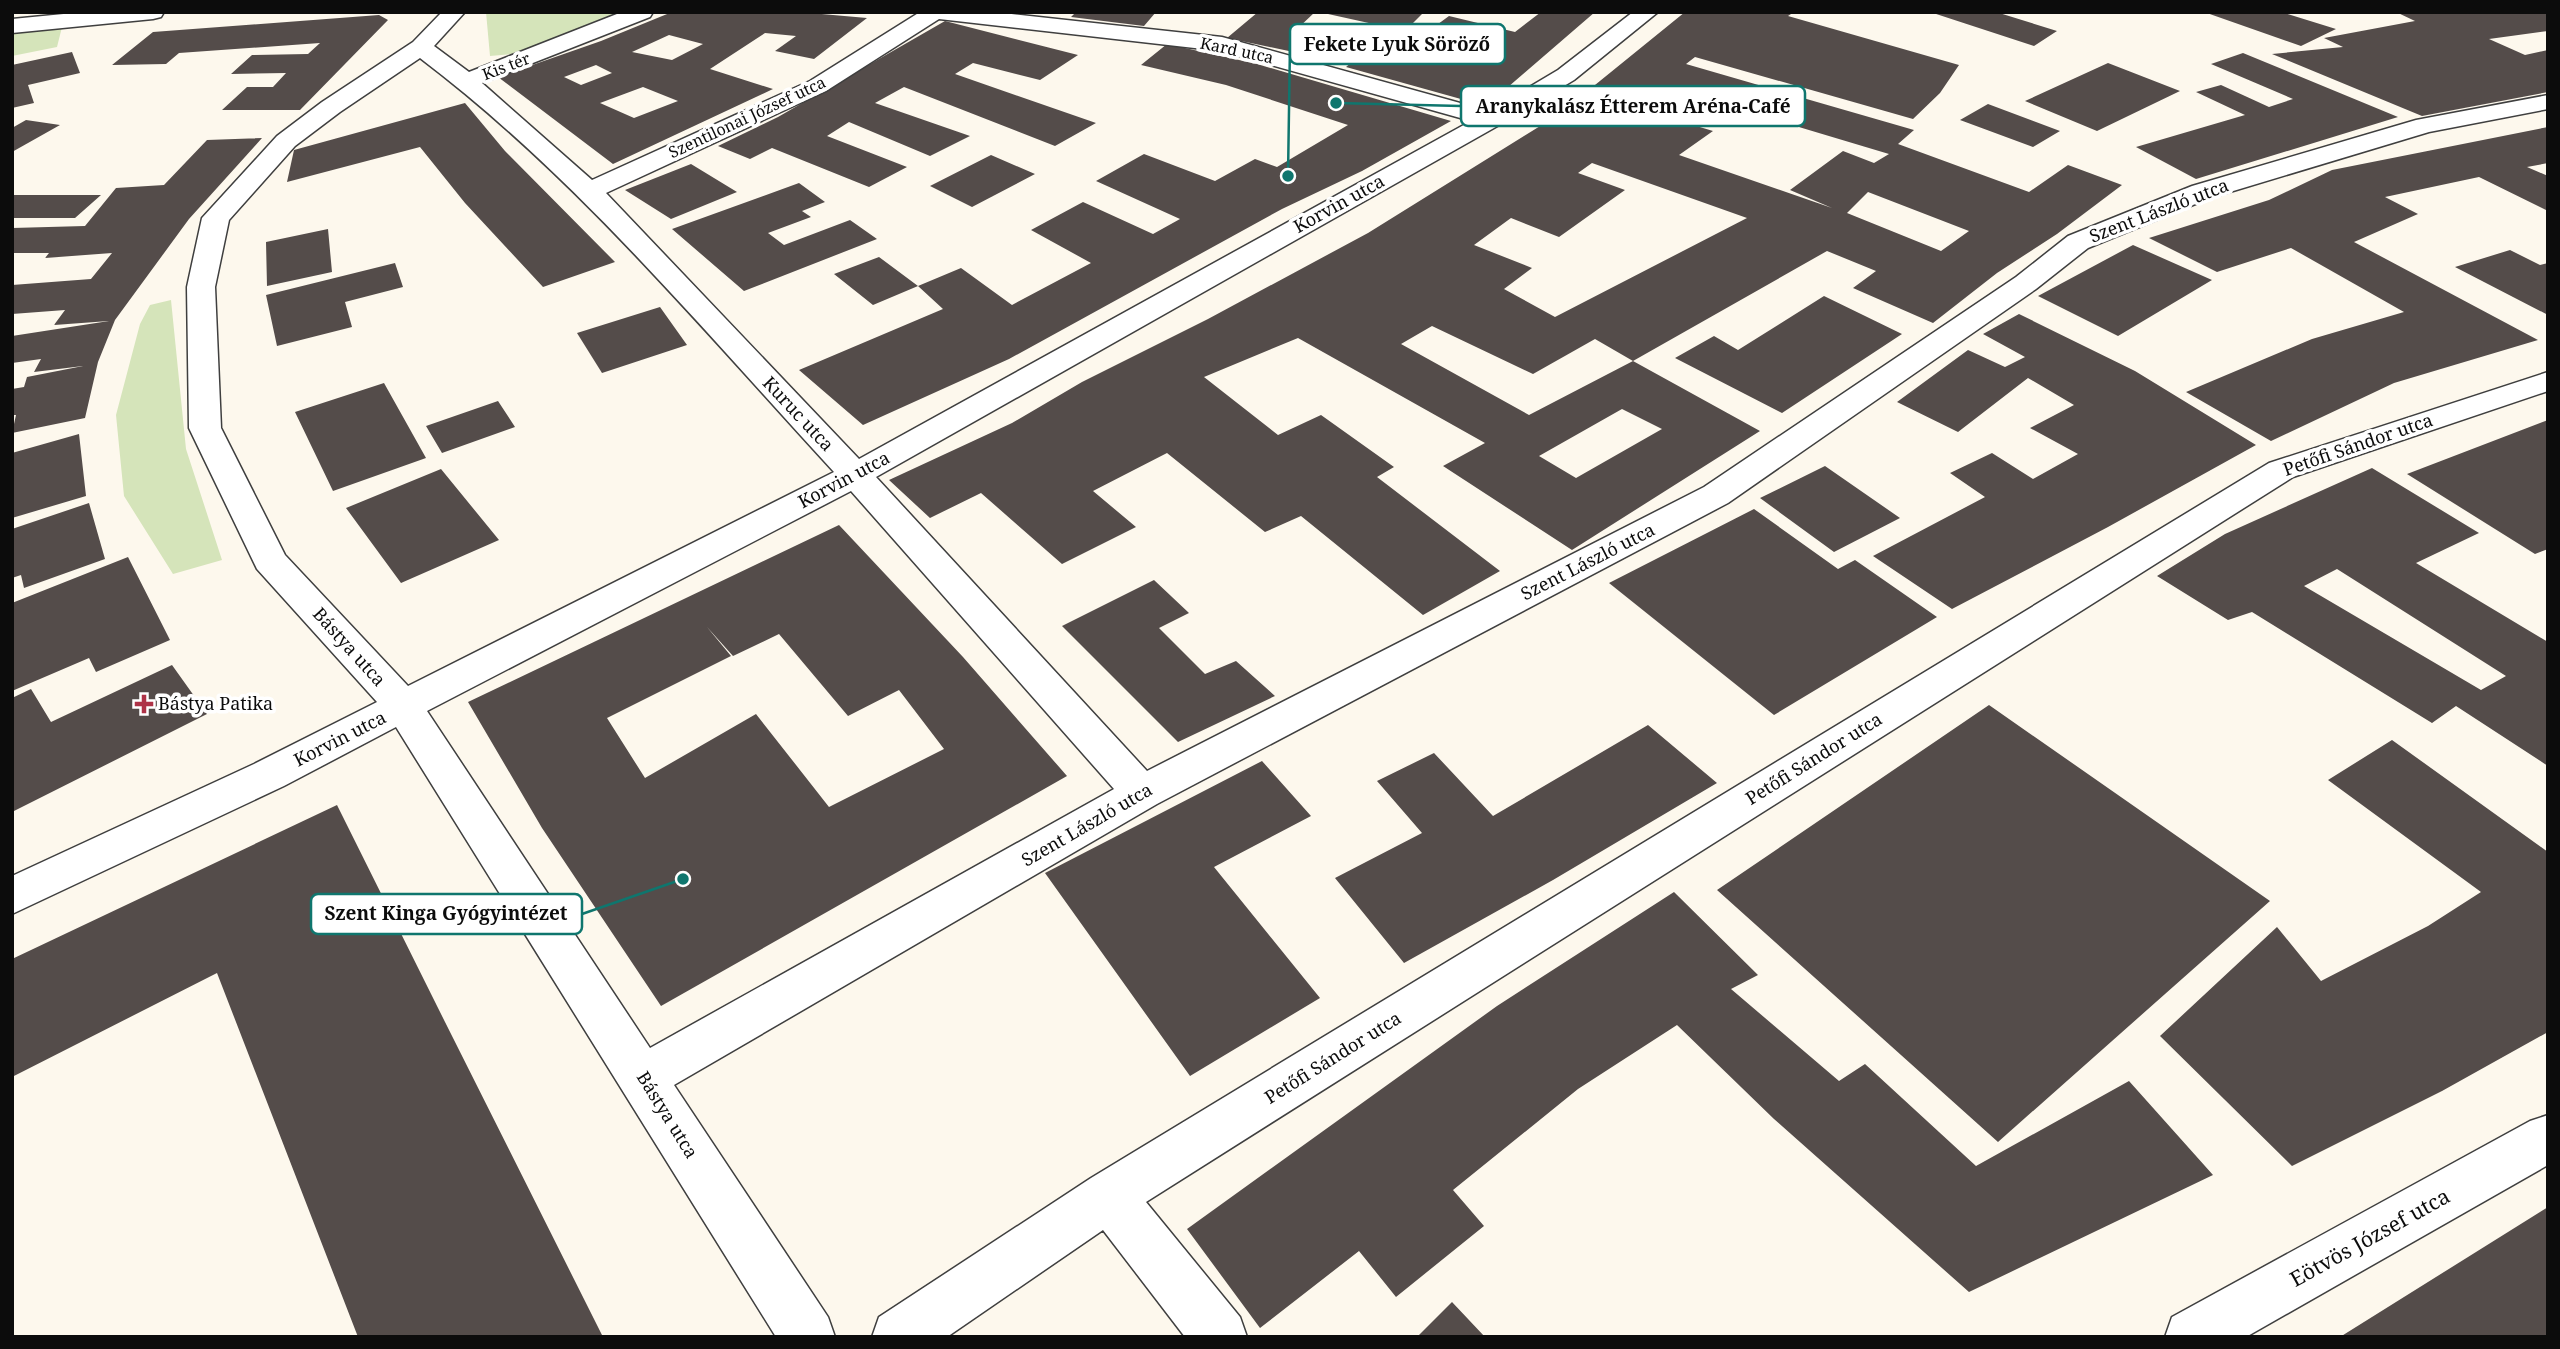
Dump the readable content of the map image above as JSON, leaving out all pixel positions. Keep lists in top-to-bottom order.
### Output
{
  "streets": {
    "street": [
      "Kard utca",
      "Kis tér",
      "Szentilonai József utca",
      "Korvin utca",
      "Szent László utca",
      "Kuruc utca",
      "Petőfi Sándor utca",
      "Bástya utca",
      "Eötvös József utca"
    ]
  },
  "crossings": [
    ["Kard utca", "Szentilonai József utca"],
    ["Kard utca", "Korvin utca"],
    ["Kis tér", "Kuruc utca"],
    ["Kis tér", "Bástya utca"],
    ["Szentilonai József utca", "Kuruc utca"],
    ["Korvin utca", "Kuruc utca"],
    ["Korvin utca", "Bástya utca"],
    ["Szent László utca", "Kuruc utca"],
    ["Szent László utca", "Bástya utca"]
  ],
  "places": {
    "other": ["Aranykalász Étterem Aréna-Café", "Fekete Lyuk Söröző", "Szent Kinga Gyógyintézet"],
    "health": ["Bástya Patika"]
  }
}
